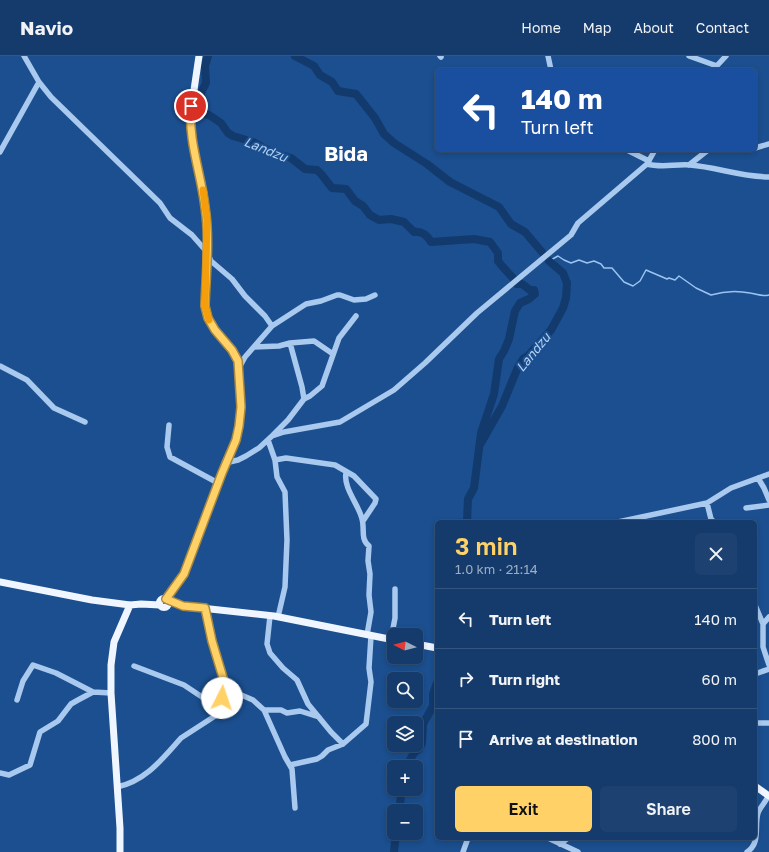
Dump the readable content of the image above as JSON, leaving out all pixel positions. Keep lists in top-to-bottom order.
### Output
{
  "districts": ["Bida"],
  "water": ["Landzu"],
  "north": "left",
  "page": {
    "header": "Navio",
    "nav": [
      "Home",
      "Map",
      "About",
      "Contact"
    ],
    "turn": ["140 m", "Turn left"],
    "heading": ["3 min", "1.0 km · 21:14"],
    "list": [
      {
        "name": "Turn left",
        "value": "140 m"
      },
      {
        "name": "Turn right",
        "value": "60 m"
      },
      {
        "name": "Arrive at destination",
        "value": "800 m"
      }
    ],
    "map_buttons": ["+", "−"],
    "buttons": ["Exit", "Share"]
  }
}
